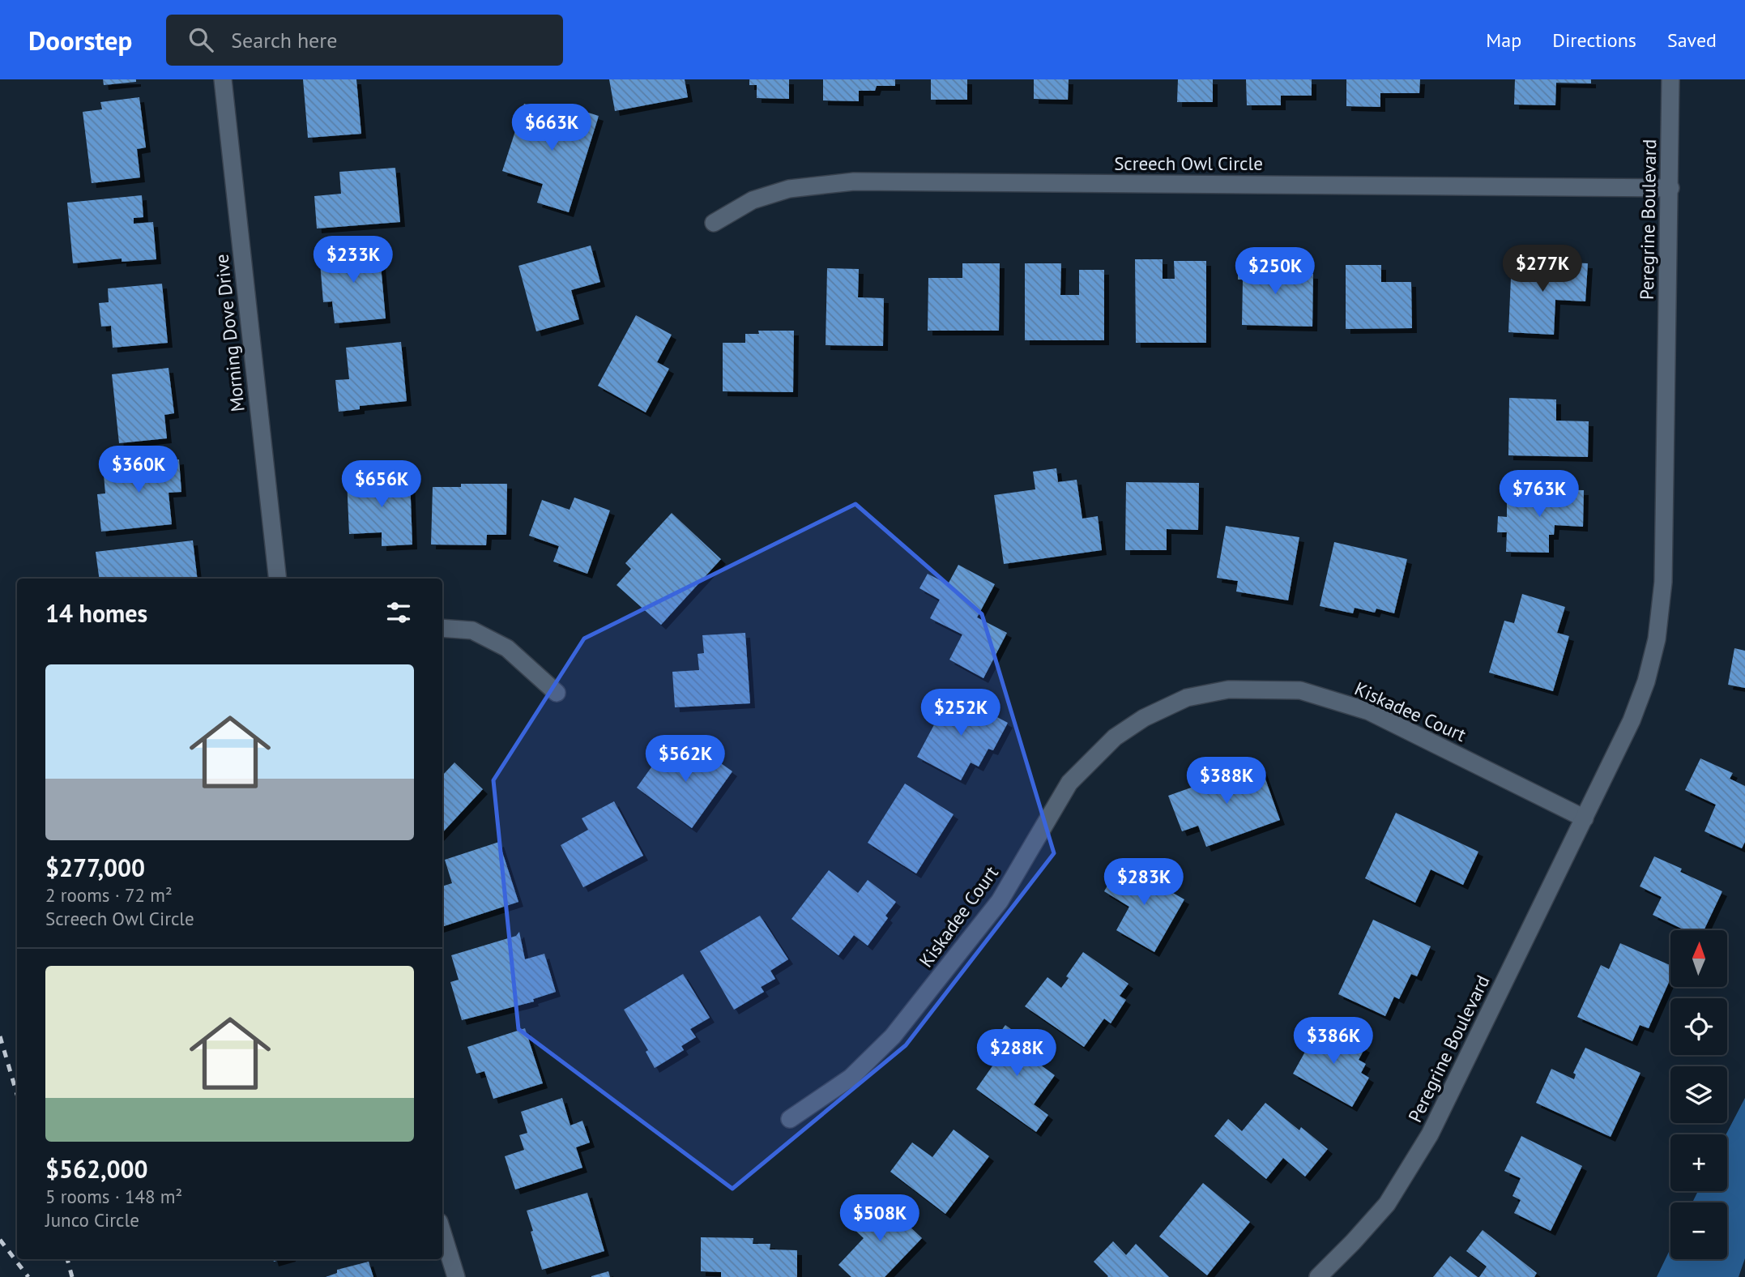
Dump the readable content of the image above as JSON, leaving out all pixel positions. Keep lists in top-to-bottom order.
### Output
{
  "streets": {
    "street": [
      "Screech Owl Circle",
      "Peregrine Boulevard",
      "Morning Dove Drive",
      "Kiskadee Court"
    ]
  },
  "crossings": [
    ["Screech Owl Circle", "Peregrine Boulevard"],
    ["Peregrine Boulevard", "Kiskadee Court"]
  ],
  "north": "top",
  "page": {
    "header": "Doorstep",
    "search": "Search here",
    "nav": ["Map", "Directions", "Saved"],
    "price": [
      "$663K",
      "$233K",
      "$277K",
      "$250K",
      "$360K",
      "$656K",
      "$763K",
      "$252K",
      "$562K",
      "$388K",
      "$283K",
      "$386K",
      "$288K",
      "$508K"
    ],
    "heading": "14 homes",
    "list": [
      {
        "name": "$277,000",
        "note": "2 rooms · 72 m² · Screech Owl Circle"
      },
      {
        "name": "$562,000",
        "note": "5 rooms · 148 m² · Junco Circle"
      }
    ],
    "map_buttons": ["+", "−"]
  }
}
